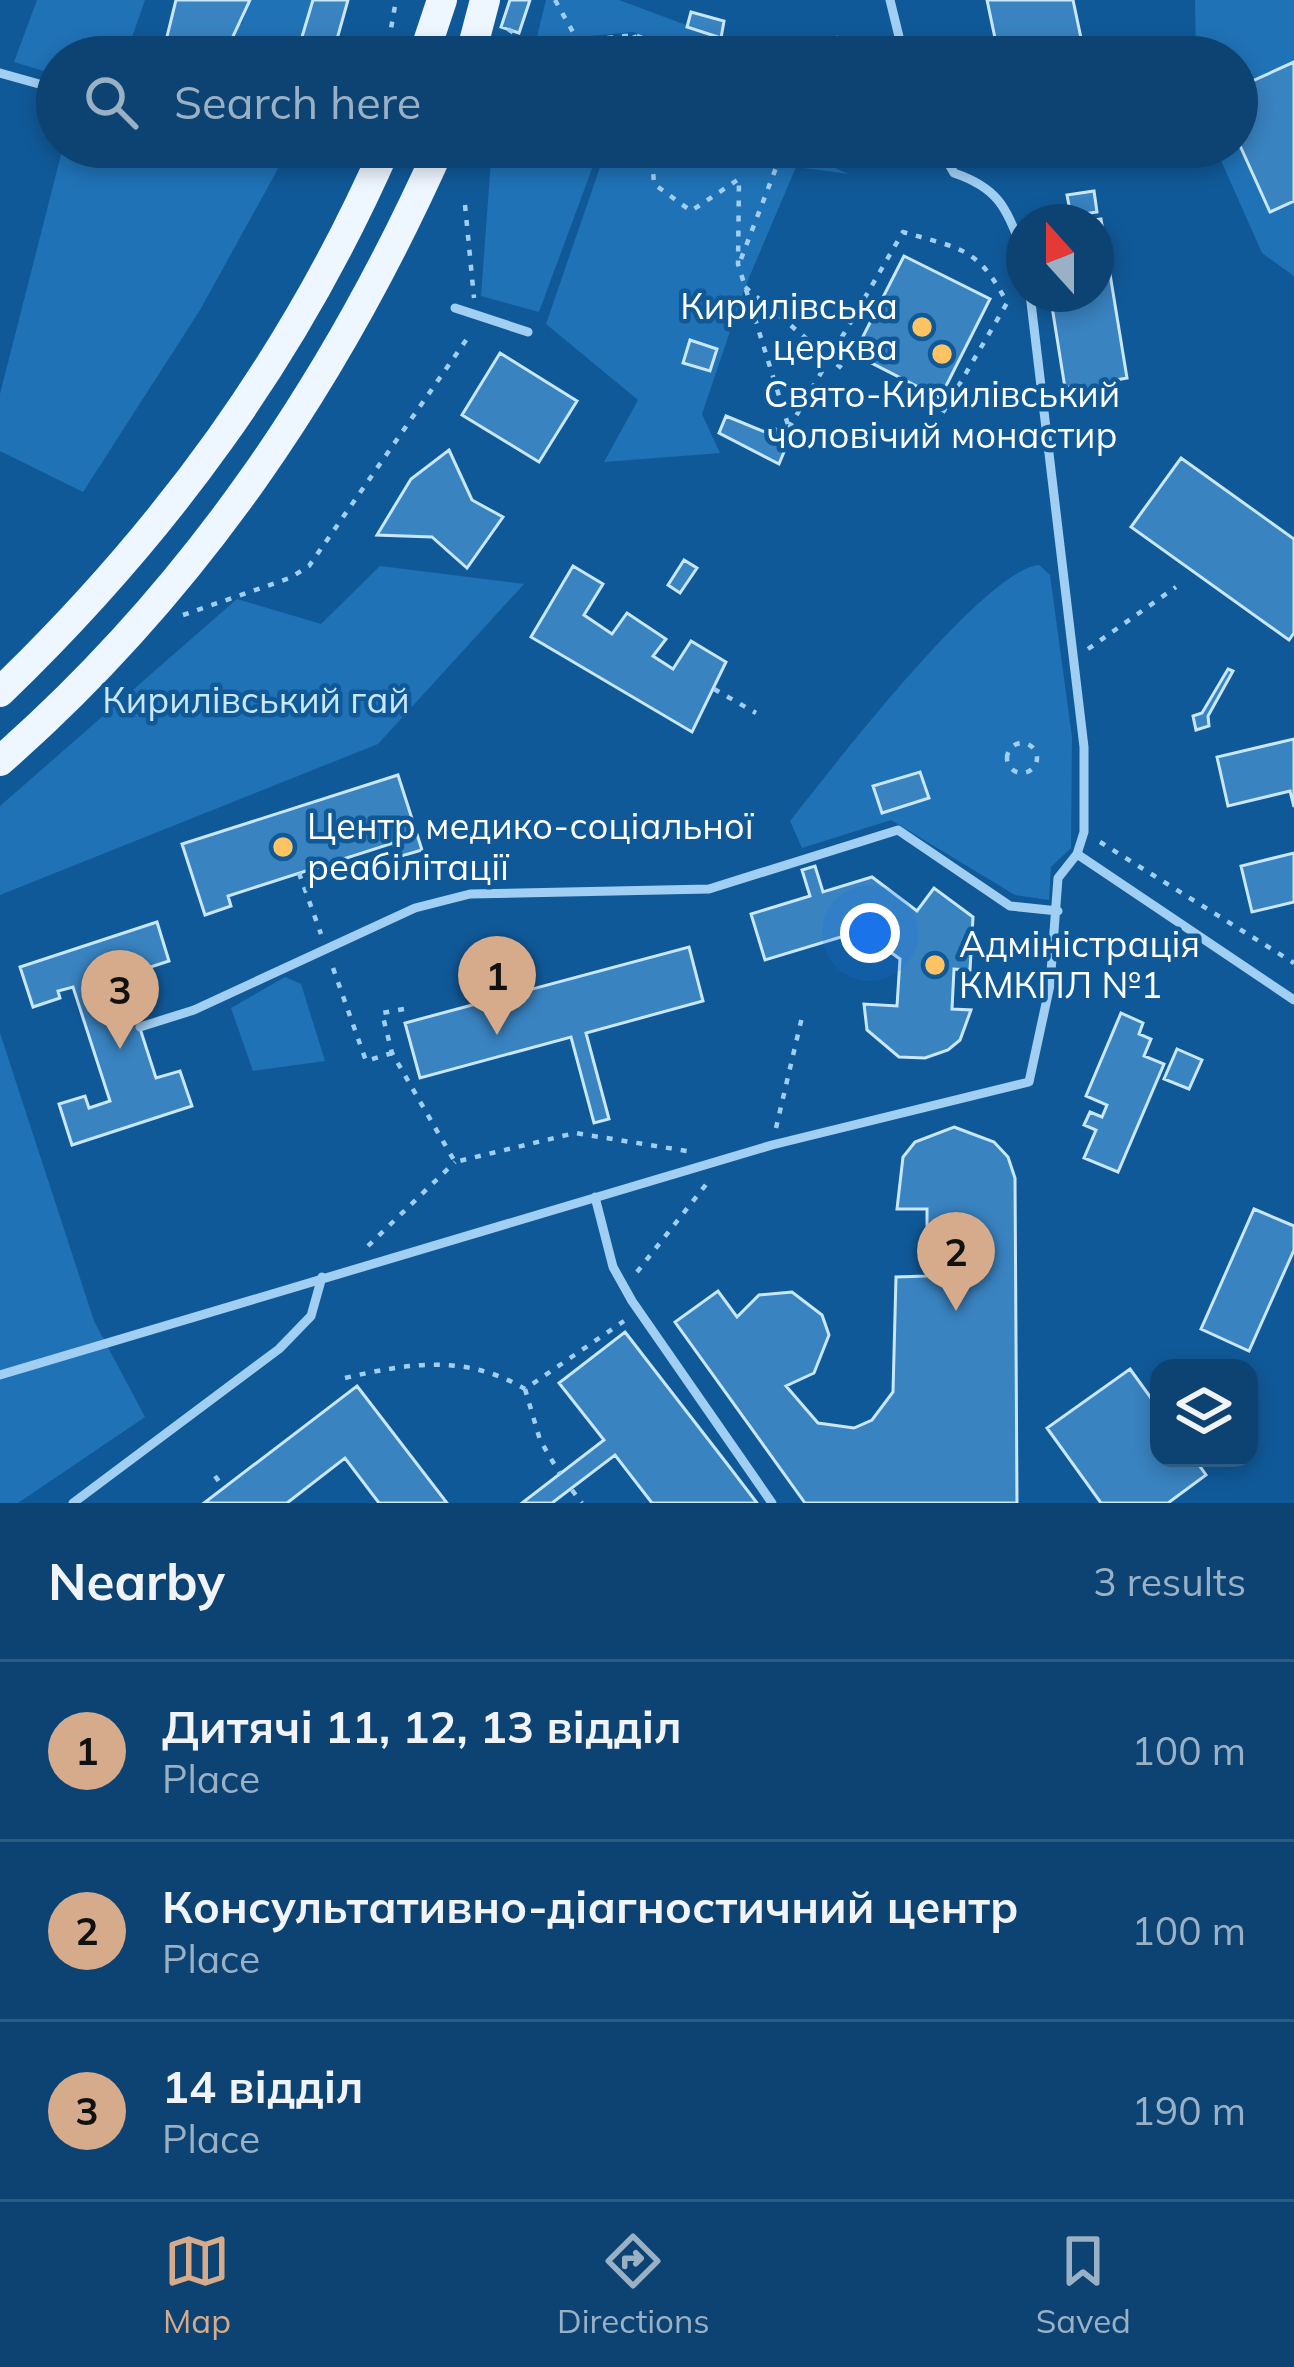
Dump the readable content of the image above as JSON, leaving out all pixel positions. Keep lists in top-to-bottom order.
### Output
{
  "parks": ["Кирилівський гай"],
  "places": [
    "Кирилівська церква",
    "Свято-Кирилівський чоловічий монастир",
    "Центр медико-соціальної реабілітації",
    "Адміністрація КМКПЛ №1"
  ],
  "north": "top",
  "page": {
    "search": "Search here",
    "pins": ["1", "3", "2"],
    "heading": ["Nearby", "3 results"],
    "list": [
      {
        "mark": "1",
        "name": "Дитячі 11, 12, 13 відділ",
        "note": "Place",
        "value": "100 m"
      },
      {
        "mark": "2",
        "name": "Консультативно-діагностичний центр",
        "note": "Place",
        "value": "100 m"
      },
      {
        "mark": "3",
        "name": "14 відділ",
        "note": "Place",
        "value": "190 m"
      }
    ],
    "nav": ["Map", "Directions", "Saved"]
  }
}
